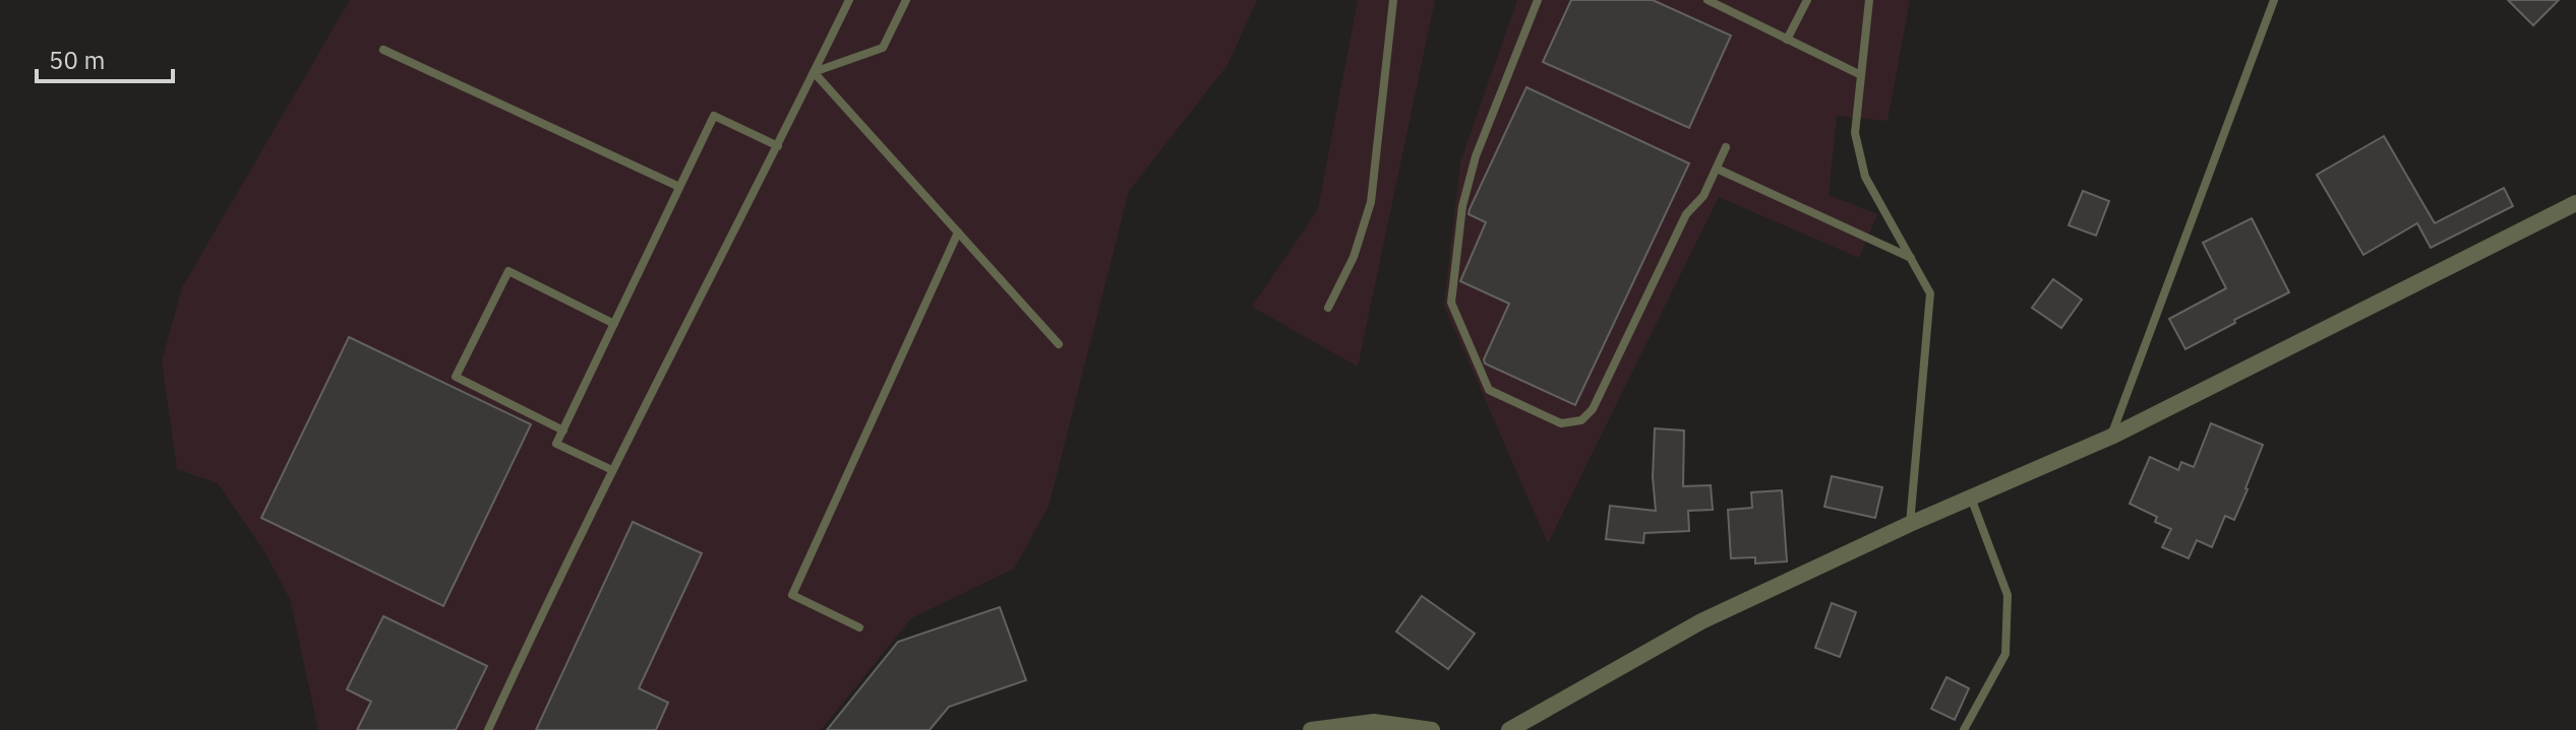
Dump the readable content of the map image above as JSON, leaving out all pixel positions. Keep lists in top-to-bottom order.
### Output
{
  "scale_bar": "50 m"
}
